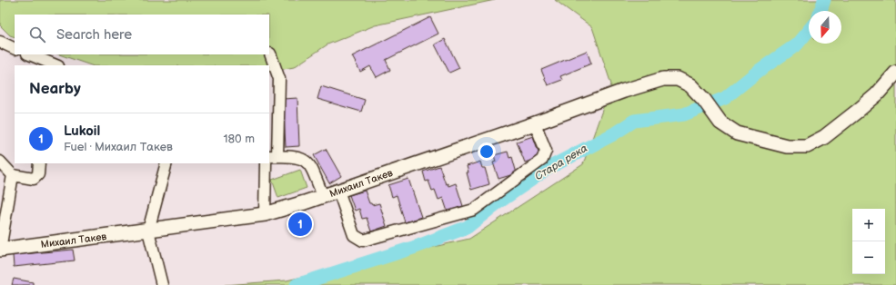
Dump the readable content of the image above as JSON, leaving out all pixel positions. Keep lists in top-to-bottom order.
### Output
{
  "streets": {
    "main road": ["Михаил Такев"]
  },
  "water": ["Стара река"],
  "north": "bottom",
  "page": {
    "search": "Search here",
    "heading": "Nearby",
    "list": [
      {
        "mark": "1",
        "name": "Lukoil",
        "note": "Fuel · Михаил Такев",
        "value": "180 m"
      }
    ],
    "map_buttons": ["+", "−"],
    "pins": "1"
  }
}
